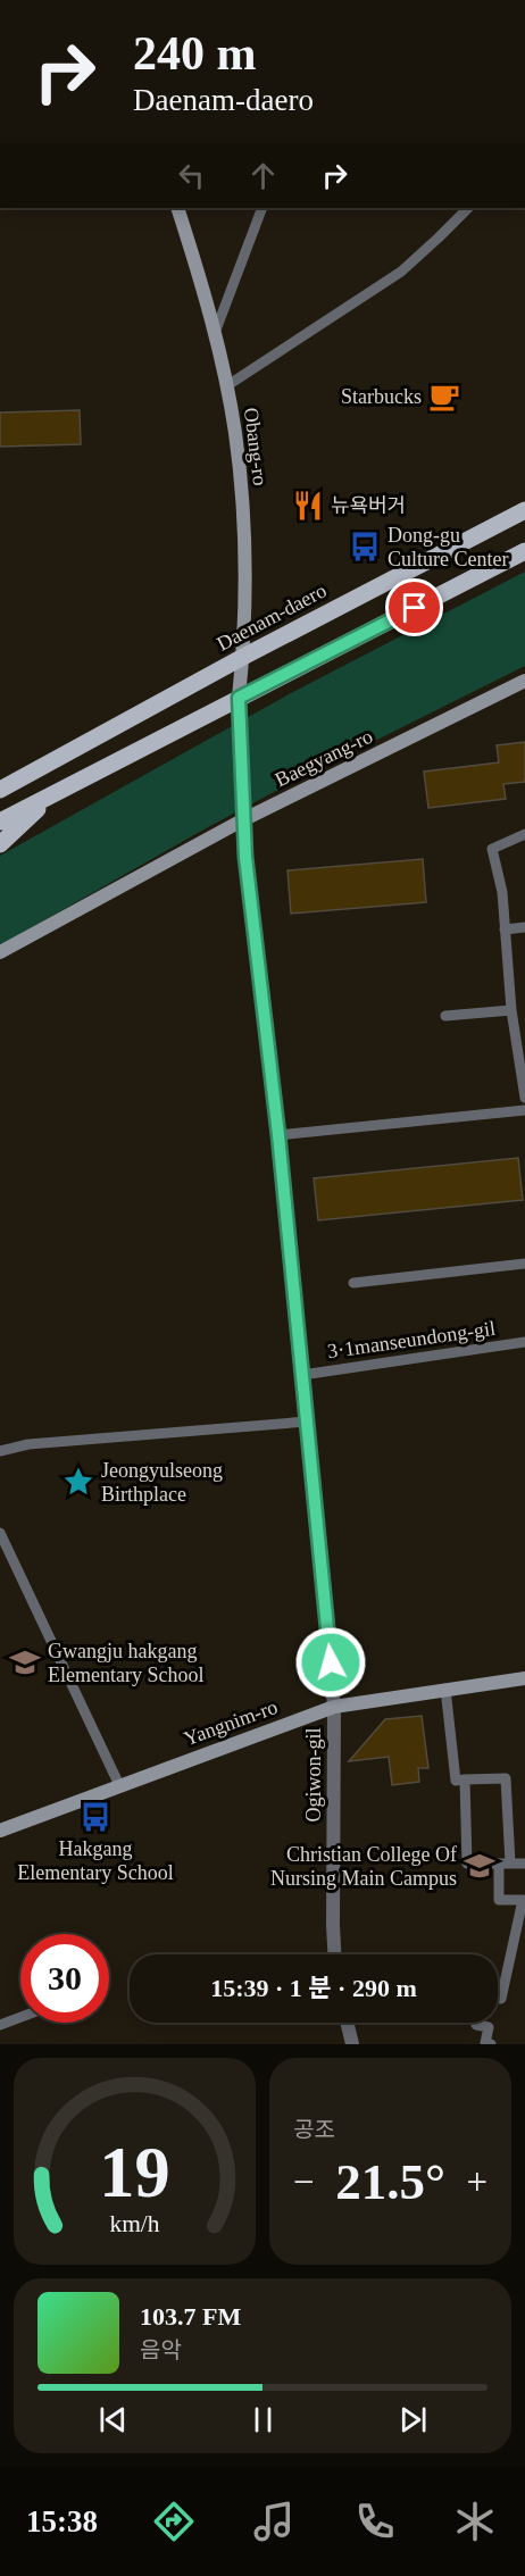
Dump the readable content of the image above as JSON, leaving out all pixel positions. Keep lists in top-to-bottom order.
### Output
{
  "streets": {
    "main road": [
      "Obang-ro",
      "Daenam-daero",
      "Baegyang-ro",
      "Yangnim-ro"
    ],
    "street": ["Ogiwon-gil"],
    "lane": ["3·1manseundong-gil"]
  },
  "crossings": [
    ["Obang-ro", "Daenam-daero"],
    ["Obang-ro", "Ogiwon-gil"],
    ["Baegyang-ro", "Ogiwon-gil"],
    ["3·1manseundong-gil", "Ogiwon-gil"],
    ["Yangnim-ro", "Ogiwon-gil"]
  ],
  "places": {
    "cafe": ["Starbucks"],
    "restaurant": ["뉴욕버거"],
    "bus stop": ["Dong-gu Culture Center", "Hakgang Elementary School"],
    "place": ["Jeongyulseong Birthplace"],
    "school or university": ["Gwangju hakgang Elementary School", "Christian College Of Nursing Main Campus"]
  },
  "page": {
    "turn": ["240 m", "Daenam-daero"],
    "limit": "30",
    "trip": "15:39 · 1 분 · 290 m",
    "tile": "공조",
    "heat": ["−", "21.5°", "+"],
    "song": ["103.7 FM", "음악"],
    "tabs": "15:38",
    "gauge": ["19", "km/h"]
  }
}
